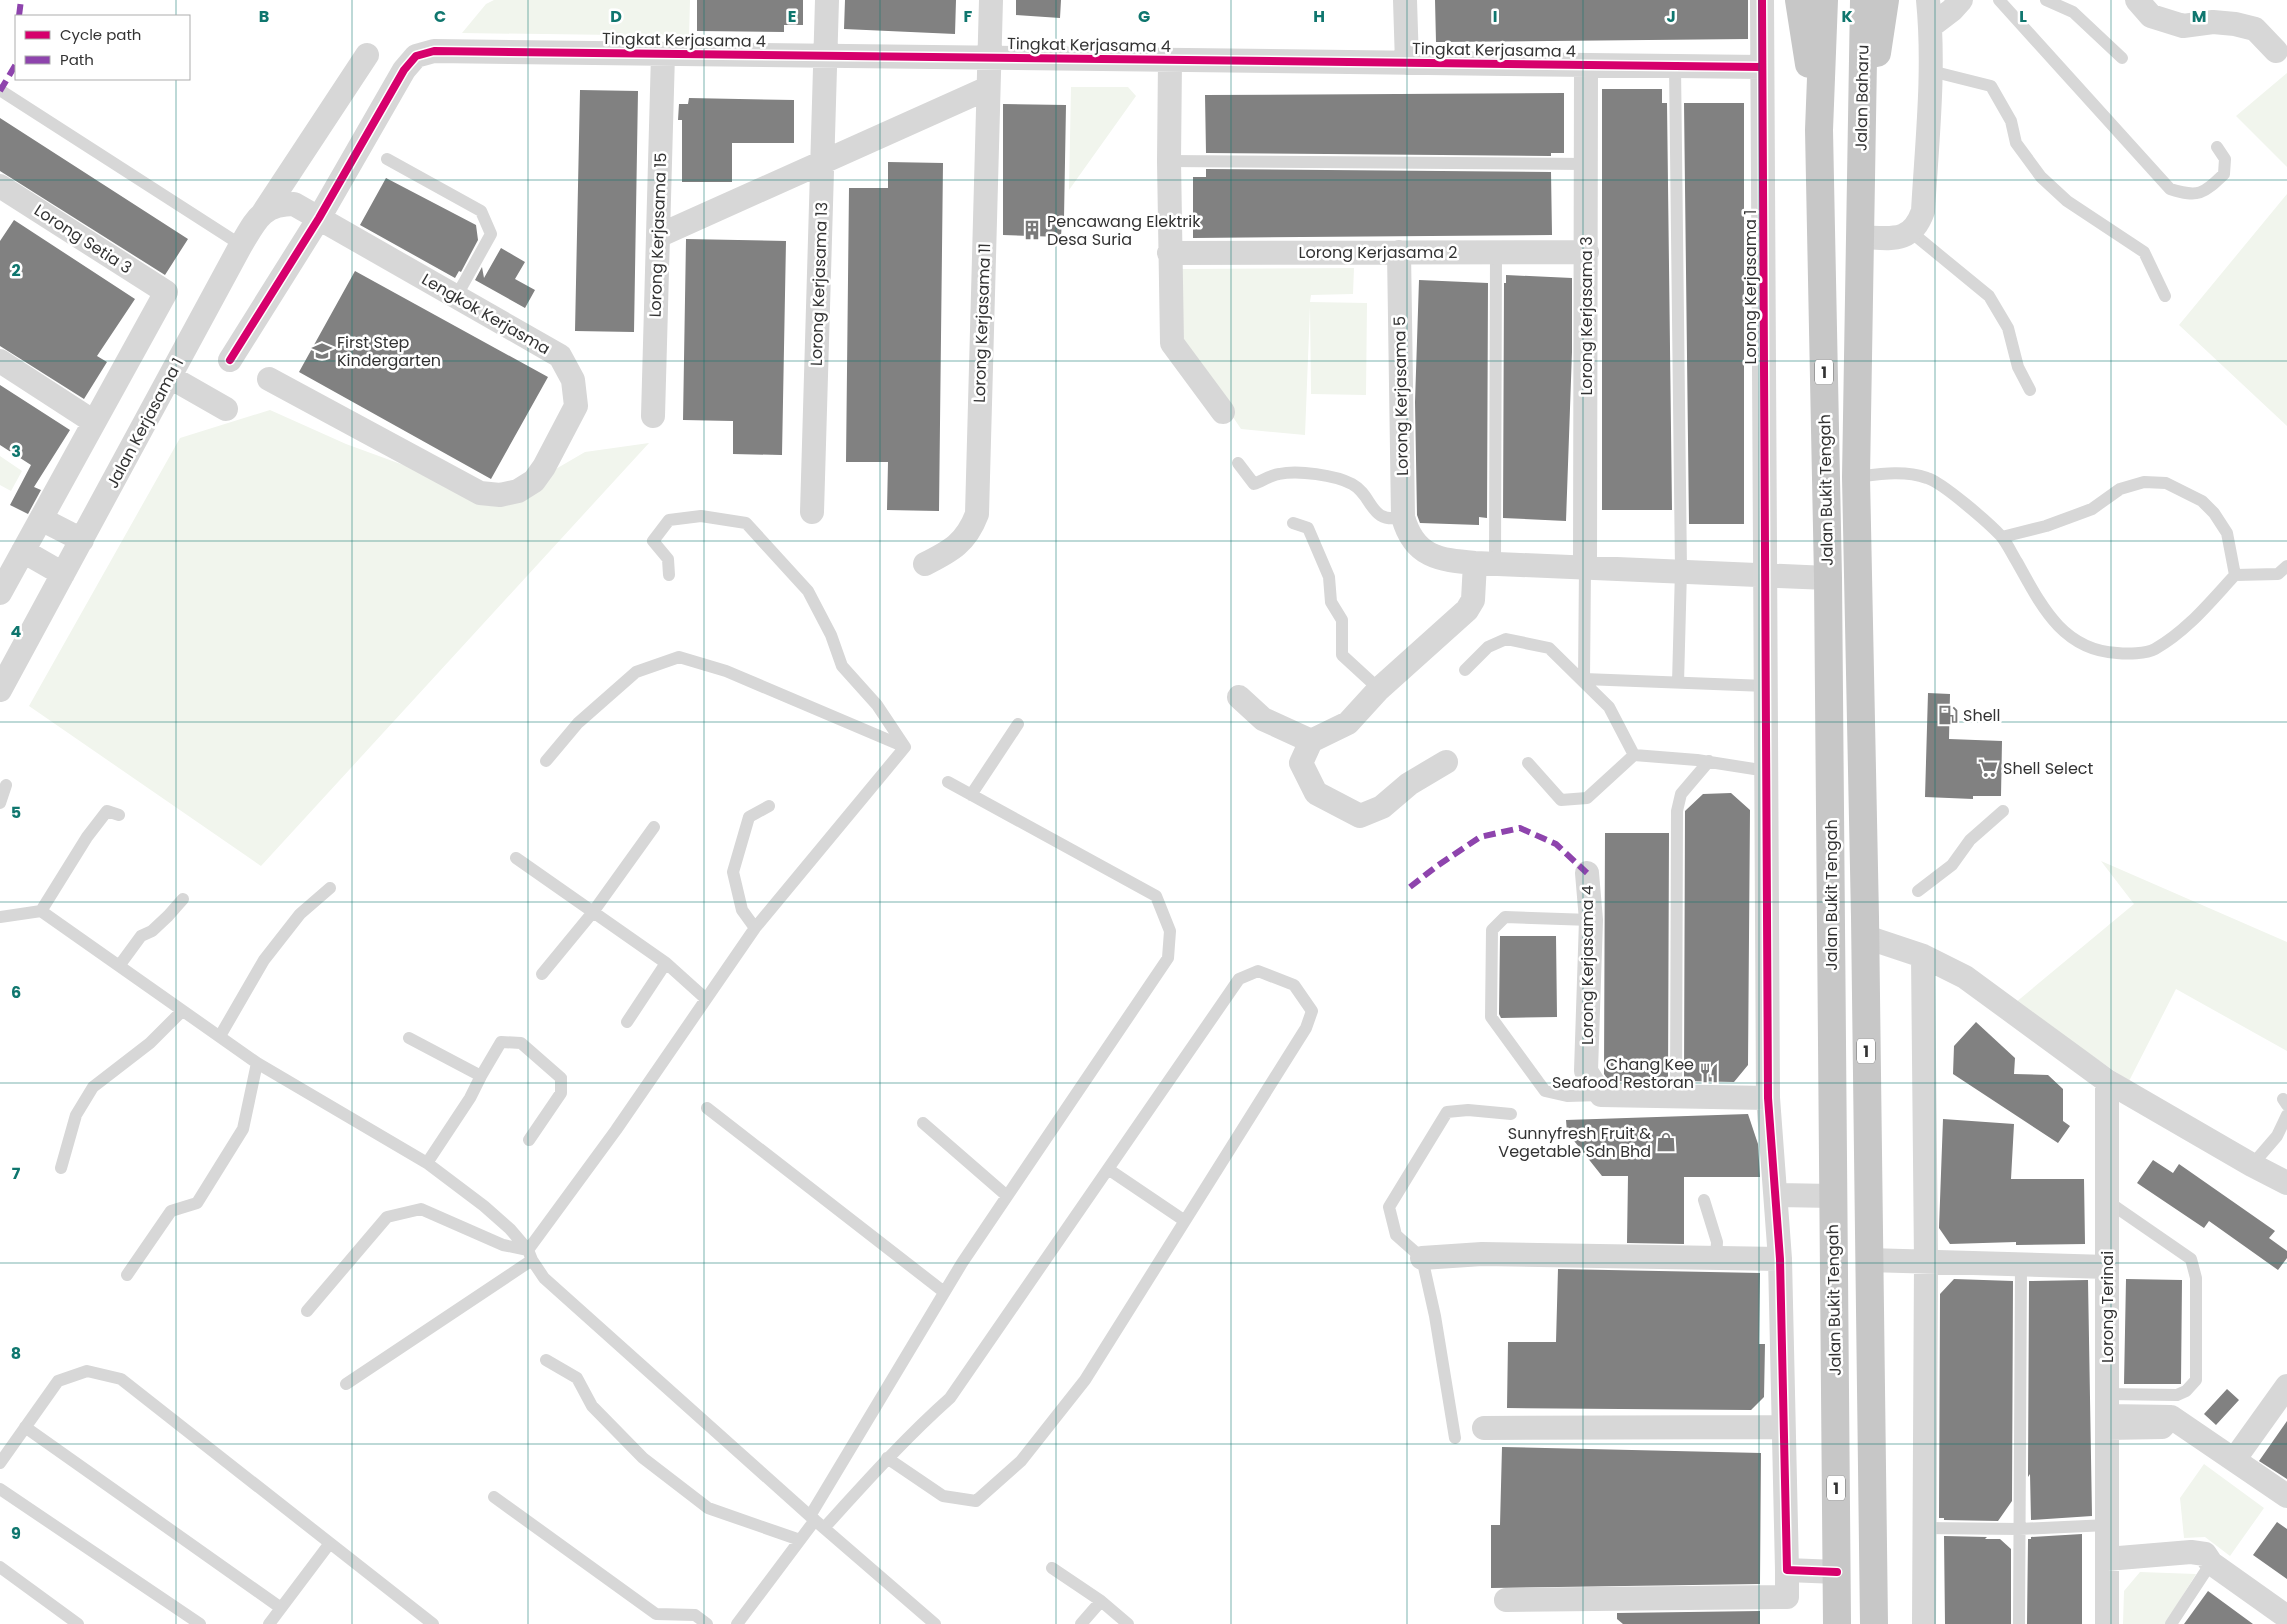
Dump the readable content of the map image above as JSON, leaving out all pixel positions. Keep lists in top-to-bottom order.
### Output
{
  "streets": {
    "highway": ["Jalan Baharu", "1", "Jalan Bukit Tengah"],
    "street": [
      "Tingkat Kerjasama 4",
      "Lorong Kerjasama 15",
      "Lorong Setia 3",
      "Lorong Kerjasama 2",
      "Lorong Kerjasama 13",
      "Lorong Kerjasama 1",
      "Lengkok Kerjasma",
      "Lorong Kerjasama 3",
      "Lorong Kerjasama 11",
      "Lorong Kerjasama 5",
      "Jalan Kerjasama 1",
      "Lorong Kerjasama 4",
      "Lorong Terinai"
    ]
  },
  "crossings": [
    ["Tingkat Kerjasama 4", "Lorong Kerjasama 15"],
    ["Tingkat Kerjasama 4", "Lorong Kerjasama 13"],
    ["Tingkat Kerjasama 4", "Lorong Kerjasama 1"],
    ["Tingkat Kerjasama 4", "Lengkok Kerjasma"],
    ["Tingkat Kerjasama 4", "Lorong Kerjasama 3"],
    ["Tingkat Kerjasama 4", "Lorong Kerjasama 11"],
    ["Jalan Baharu", "Jalan Bukit Tengah"],
    ["Lorong Kerjasama 2", "Lorong Kerjasama 3"],
    ["Lorong Kerjasama 2", "Lorong Kerjasama 5"],
    ["1", "Jalan Bukit Tengah"]
  ],
  "places": {
    "building": ["Pencawang Elektrik Desa Suria"],
    "school or university": ["First Step Kindergarten"],
    "fuel station": ["Shell"],
    "supermarket": ["Shell Select"],
    "restaurant": ["Chang Kee Seafood Restoran"],
    "shop": ["Sunnyfresh Fruit & Vegetable Sdn Bhd"]
  },
  "legend": ["Cycle path", "Path"],
  "grid": {
    "columns": [
      "B",
      "C",
      "D",
      "E",
      "F",
      "G",
      "H",
      "I",
      "J",
      "K",
      "L",
      "M"
    ],
    "rows": [
      "2",
      "3",
      "4",
      "5",
      "6",
      "7",
      "8",
      "9"
    ]
  }
}
